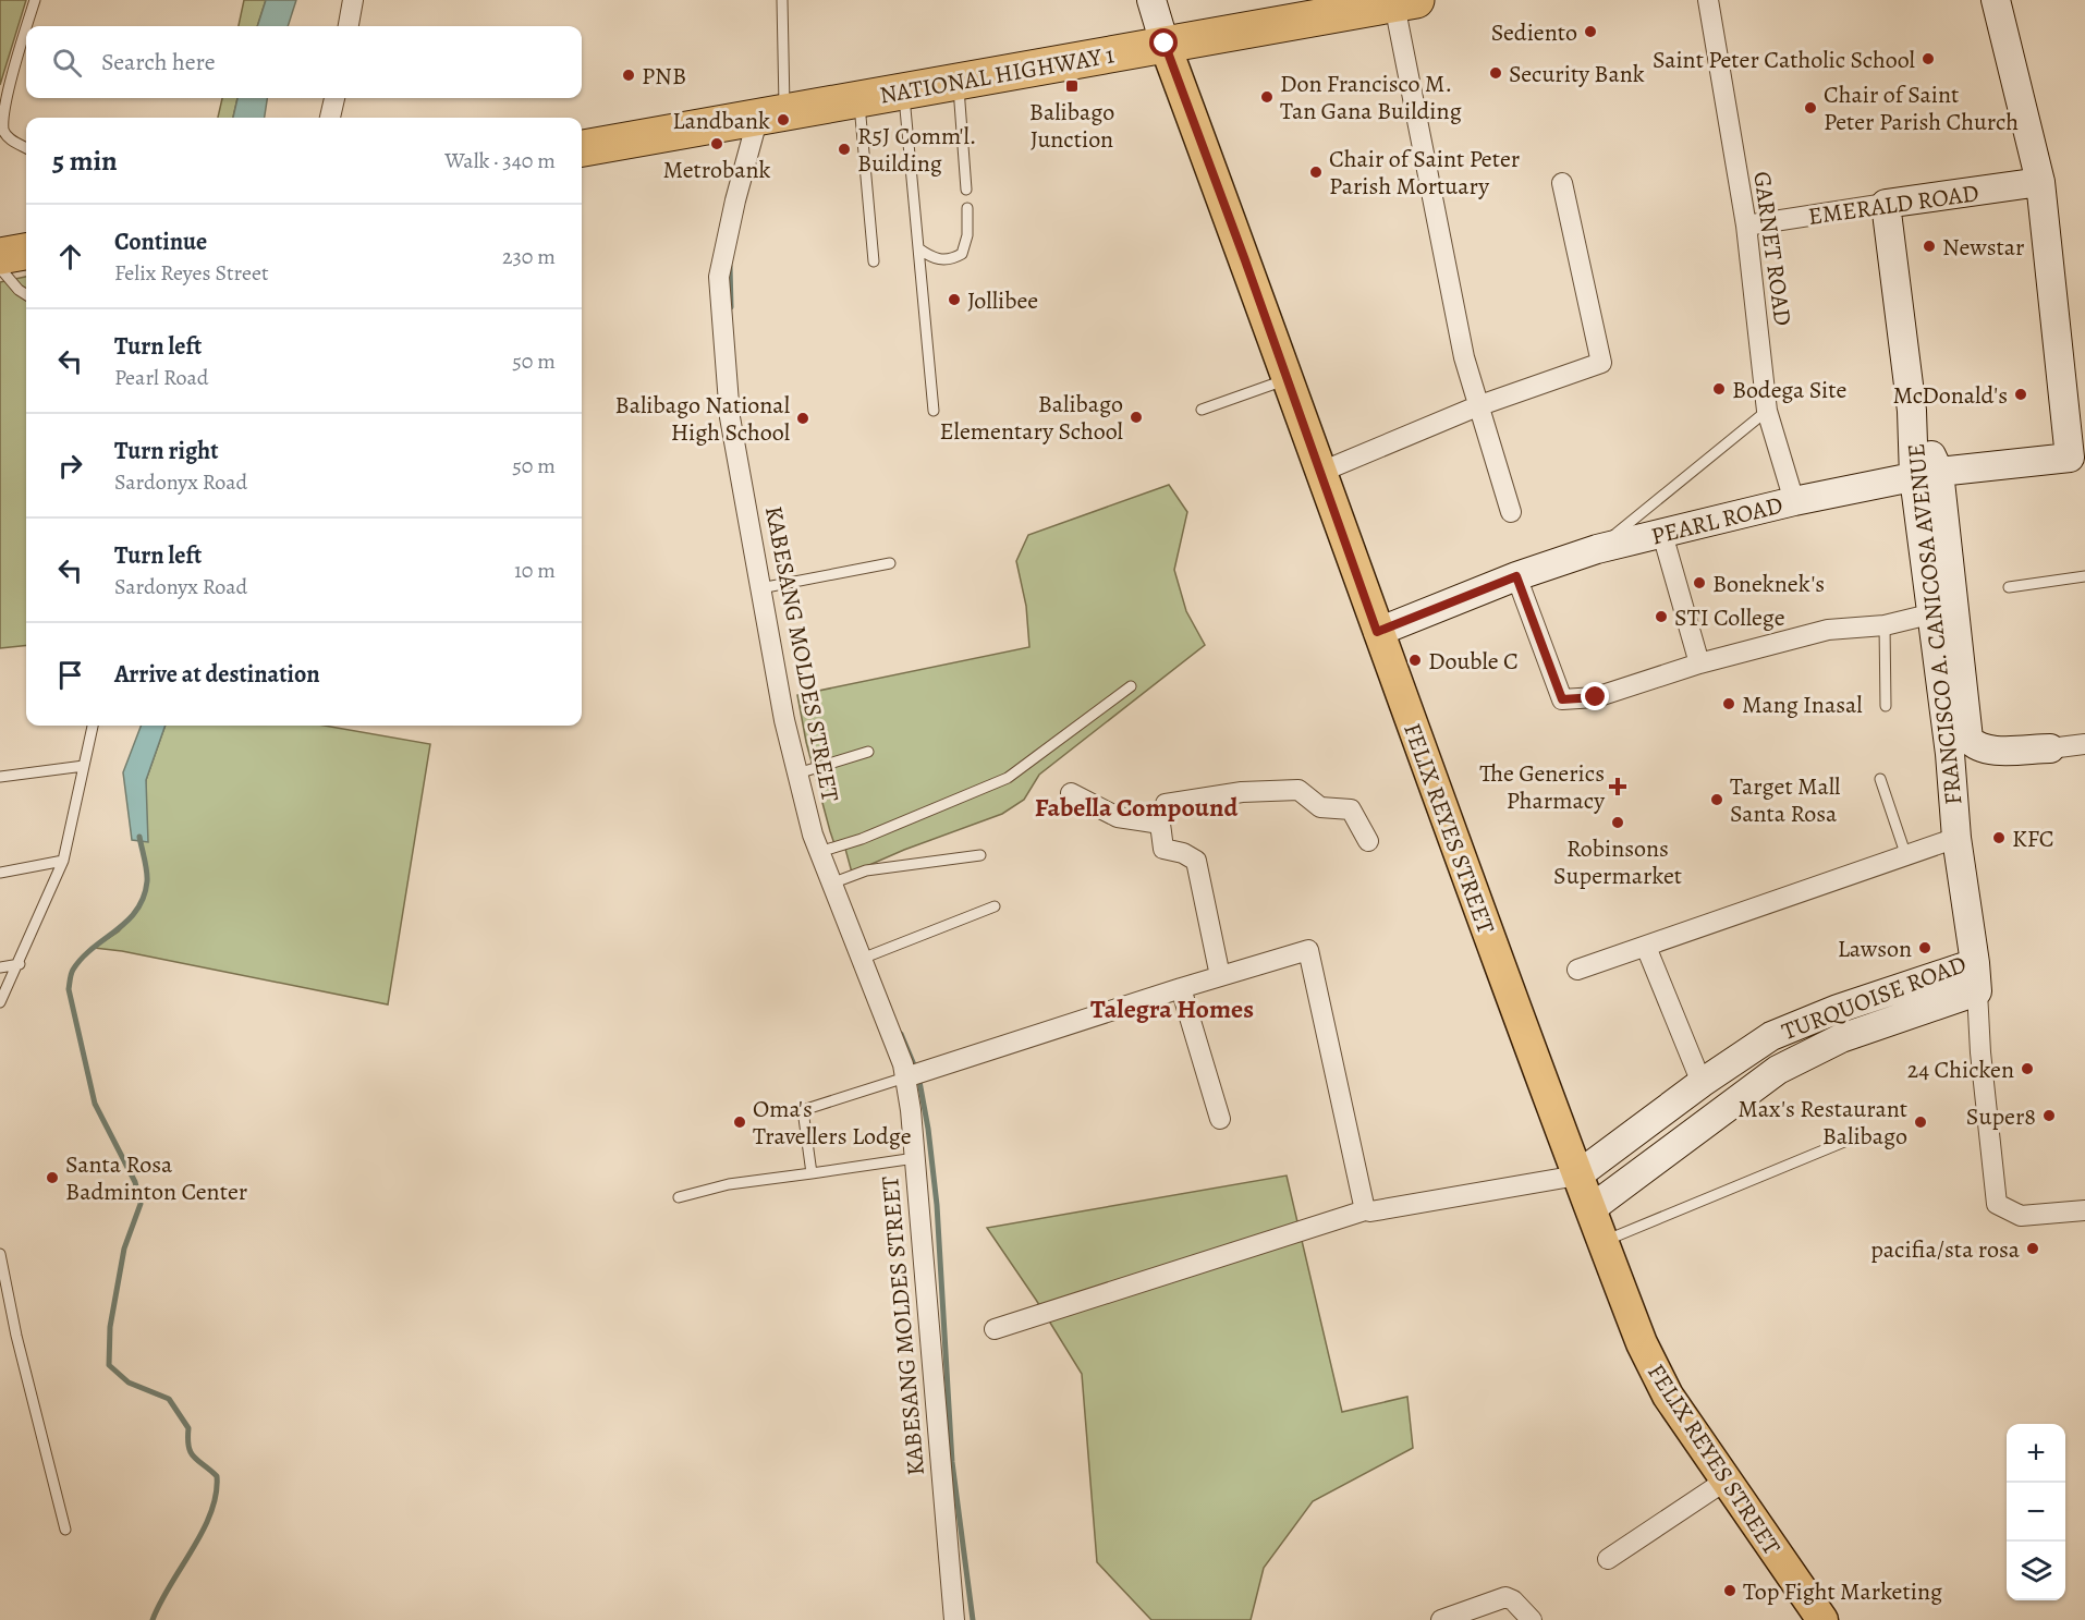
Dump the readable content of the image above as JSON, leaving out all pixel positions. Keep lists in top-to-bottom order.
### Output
{
  "streets": {
    "highway": ["NATIONAL HIGHWAY 1"],
    "main road": ["FELIX REYES STREET"],
    "street": [
      "EMERALD ROAD",
      "GARNET ROAD",
      "PEARL ROAD",
      "FRANCISCO A. CANICOSA AVENUE",
      "KABESANG MOLDES STREET",
      "TURQUOISE ROAD"
    ]
  },
  "crossings": [
    ["NATIONAL HIGHWAY 1", "KABESANG MOLDES STREET"],
    ["NATIONAL HIGHWAY 1", "FELIX REYES STREET"],
    ["EMERALD ROAD", "GARNET ROAD"],
    ["EMERALD ROAD", "FRANCISCO A. CANICOSA AVENUE"],
    ["GARNET ROAD", "PEARL ROAD"],
    ["PEARL ROAD", "FRANCISCO A. CANICOSA AVENUE"],
    ["PEARL ROAD", "FELIX REYES STREET"],
    ["FRANCISCO A. CANICOSA AVENUE", "TURQUOISE ROAD"],
    ["FELIX REYES STREET", "TURQUOISE ROAD"]
  ],
  "districts": ["Fabella Compound", "Talegra Homes"],
  "places": {
    "other": [
      "Sediento",
      "Saint Peter Catholic School",
      "Security Bank",
      "PNB",
      "Don Francisco M. Tan Gana Building",
      "Chair of Saint Peter Parish Church",
      "Landbank",
      "Metrobank",
      "R5J Comm'l. Building",
      "Chair of Saint Peter Parish Mortuary",
      "Newstar",
      "Jollibee",
      "Bodega Site",
      "McDonald's",
      "Balibago Elementary School",
      "Balibago National High School",
      "Boneknek's",
      "STI College",
      "Double C",
      "Mang Inasal",
      "Target Mall Santa Rosa",
      "Robinsons Supermarket",
      "KFC",
      "Lawson",
      "24 Chicken",
      "Super8",
      "Oma's Travellers Lodge",
      "Max's Restaurant Balibago",
      "Santa Rosa Badminton Center",
      "pacifia/sta rosa",
      "Top Fight Marketing"
    ],
    "transit": ["Balibago Junction"],
    "health": ["The Generics Pharmacy"]
  },
  "page": {
    "search": "Search here",
    "heading": ["5 min", "Walk · 340 m"],
    "list": [
      ["Continue", "Felix Reyes Street", "230 m"],
      ["Turn left", "Pearl Road", "50 m"],
      ["Turn right", "Sardonyx Road", "50 m"],
      ["Turn left", "Sardonyx Road", "10 m"],
      "Arrive at destination"
    ],
    "map_buttons": ["+", "−"]
  }
}
